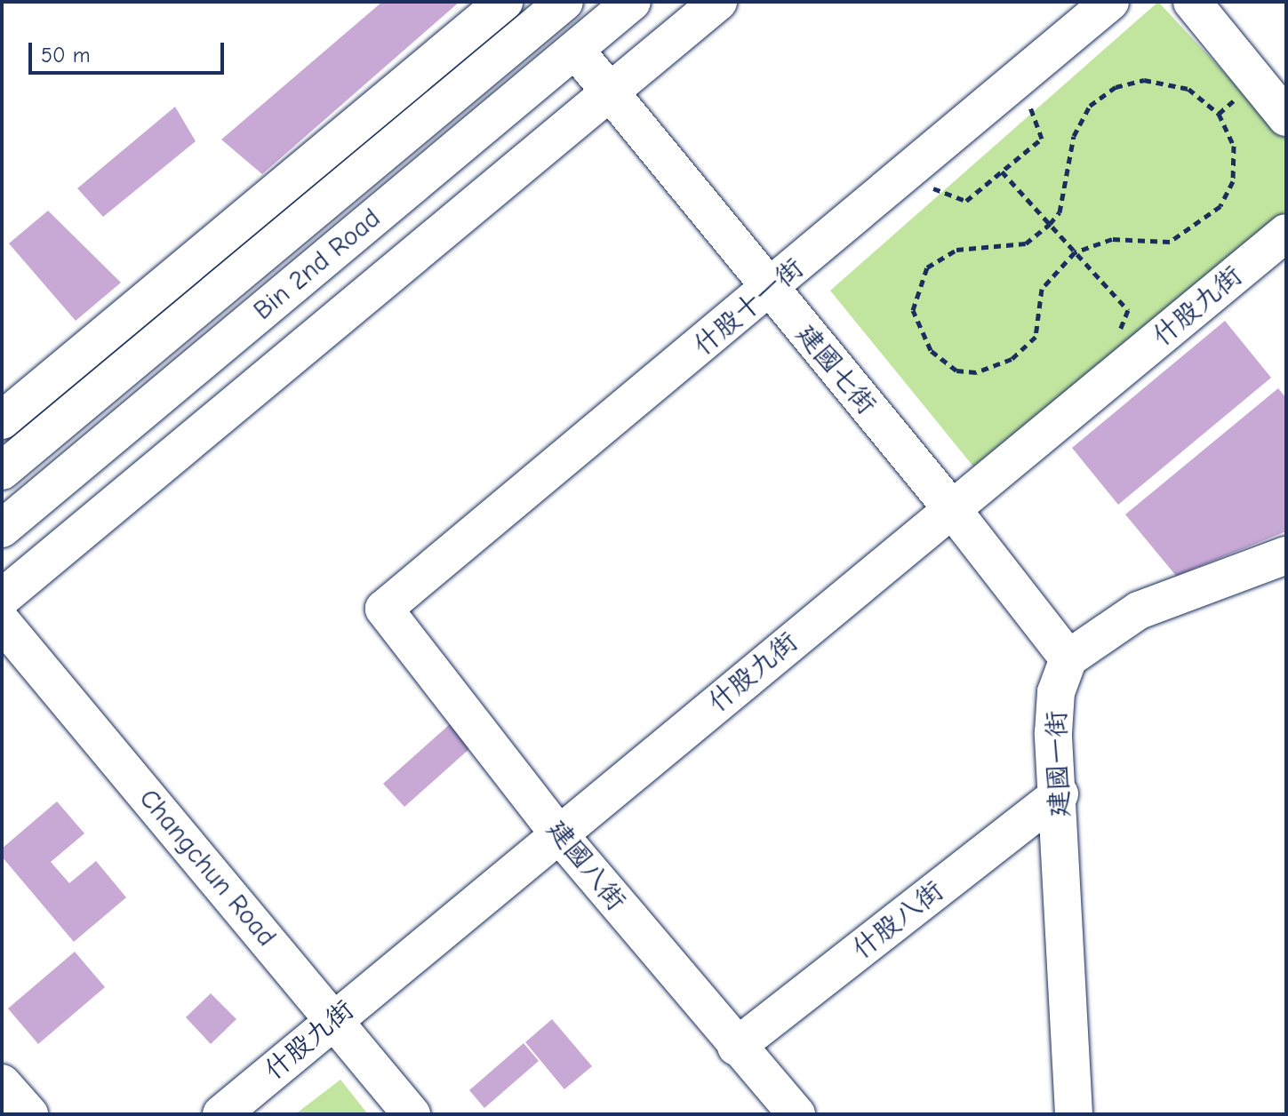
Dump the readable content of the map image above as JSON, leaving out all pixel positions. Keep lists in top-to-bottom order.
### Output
{
  "streets": {
    "street": [
      "Bin 2nd Road",
      "什股九街",
      "什股十一街",
      "建國七街",
      "建國一街",
      "建國八街",
      "Changchun Road",
      "什股八街"
    ]
  },
  "crossings": [
    ["Bin 2nd Road", "建國七街"],
    ["什股九街", "建國七街"],
    ["什股九街", "建國八街"],
    ["什股九街", "Changchun Road"],
    ["什股十一街", "建國七街"],
    ["什股十一街", "建國八街"],
    ["建國七街", "建國一街"],
    ["建國一街", "什股八街"],
    ["建國八街", "什股八街"]
  ],
  "scale_bar": "50 m"
}
